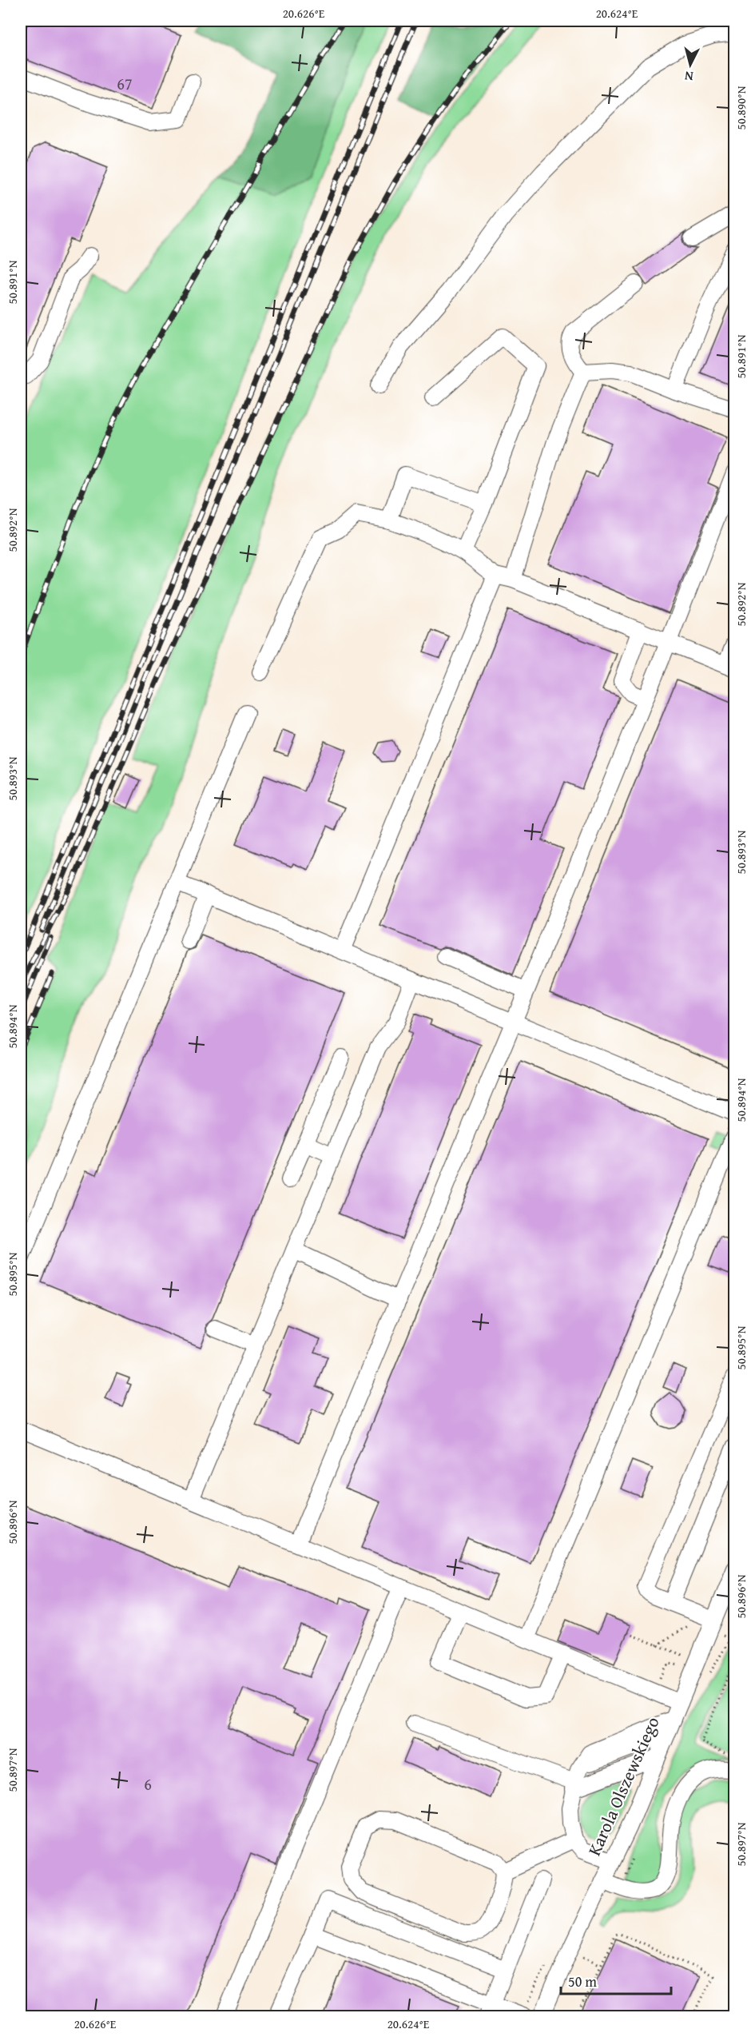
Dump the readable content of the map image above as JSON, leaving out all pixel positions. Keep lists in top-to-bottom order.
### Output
{
  "streets": {
    "street": ["Karola Olszewskiego"]
  },
  "house_numbers": ["67", "6"],
  "scale_bar": "50 m",
  "north": "bottom",
  "coordinates": [
    "20.626°E",
    "20.624°E",
    "50.890°N",
    "50.891°N",
    "50.892°N",
    "50.893°N",
    "50.894°N",
    "50.895°N",
    "50.896°N",
    "50.897°N"
  ]
}
